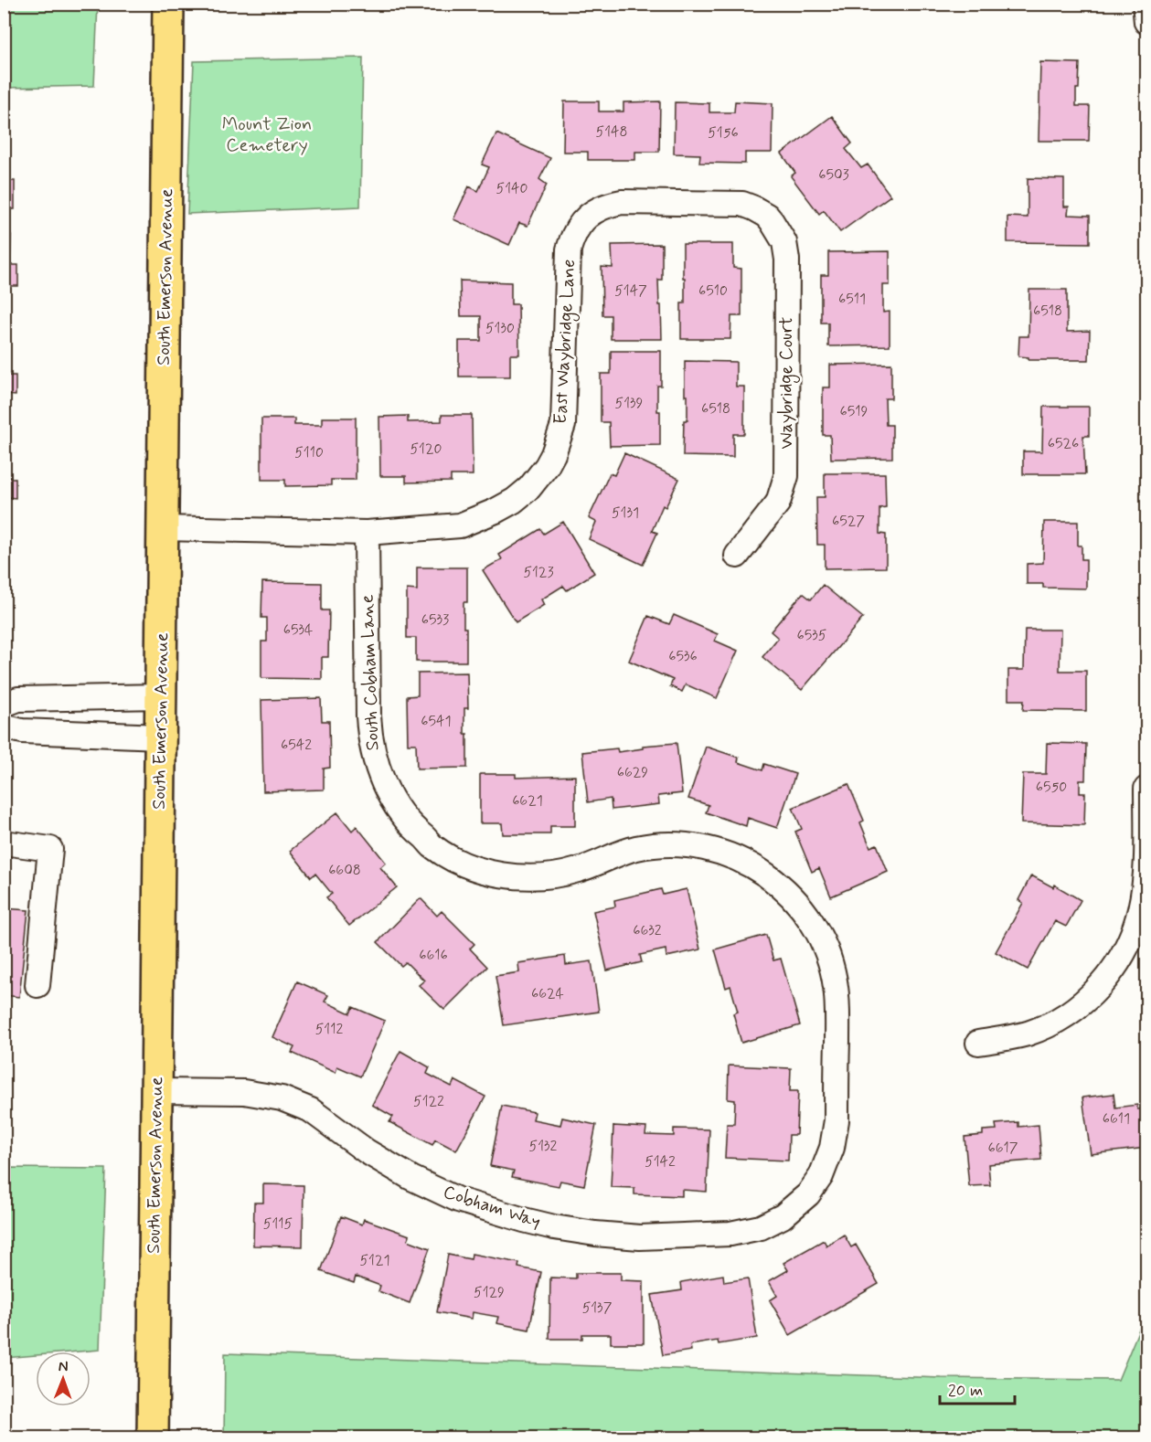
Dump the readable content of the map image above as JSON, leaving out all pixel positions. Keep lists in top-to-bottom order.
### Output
{
  "streets": {
    "main road": ["South Emerson Avenue"],
    "street": [
      "East Waybridge Lane",
      "Waybridge Court",
      "South Cobham Lane",
      "Cobham Way"
    ]
  },
  "crossings": [
    ["South Emerson Avenue", "East Waybridge Lane"],
    ["South Emerson Avenue", "Cobham Way"],
    ["East Waybridge Lane", "Waybridge Court"],
    ["East Waybridge Lane", "South Cobham Lane"],
    ["South Cobham Lane", "Cobham Way"]
  ],
  "parks": ["Mount Zion Cemetery"],
  "house_numbers": [
    "5148",
    "5156",
    "6503",
    "5140",
    "5147",
    "6510",
    "6511",
    "6518",
    "5130",
    "5139",
    "6518",
    "6519",
    "6526",
    "5120",
    "5110",
    "5131",
    "6527",
    "5123",
    "6533",
    "6534",
    "6535",
    "6536",
    "6541",
    "6542",
    "6629",
    "6550",
    "6621",
    "6608",
    "6632",
    "6616",
    "6624",
    "5112",
    "5122",
    "6611",
    "5132",
    "6617",
    "5142",
    "5115",
    "5121",
    "5129",
    "5137"
  ],
  "scale_bar": "20 m",
  "north": "top"
}
